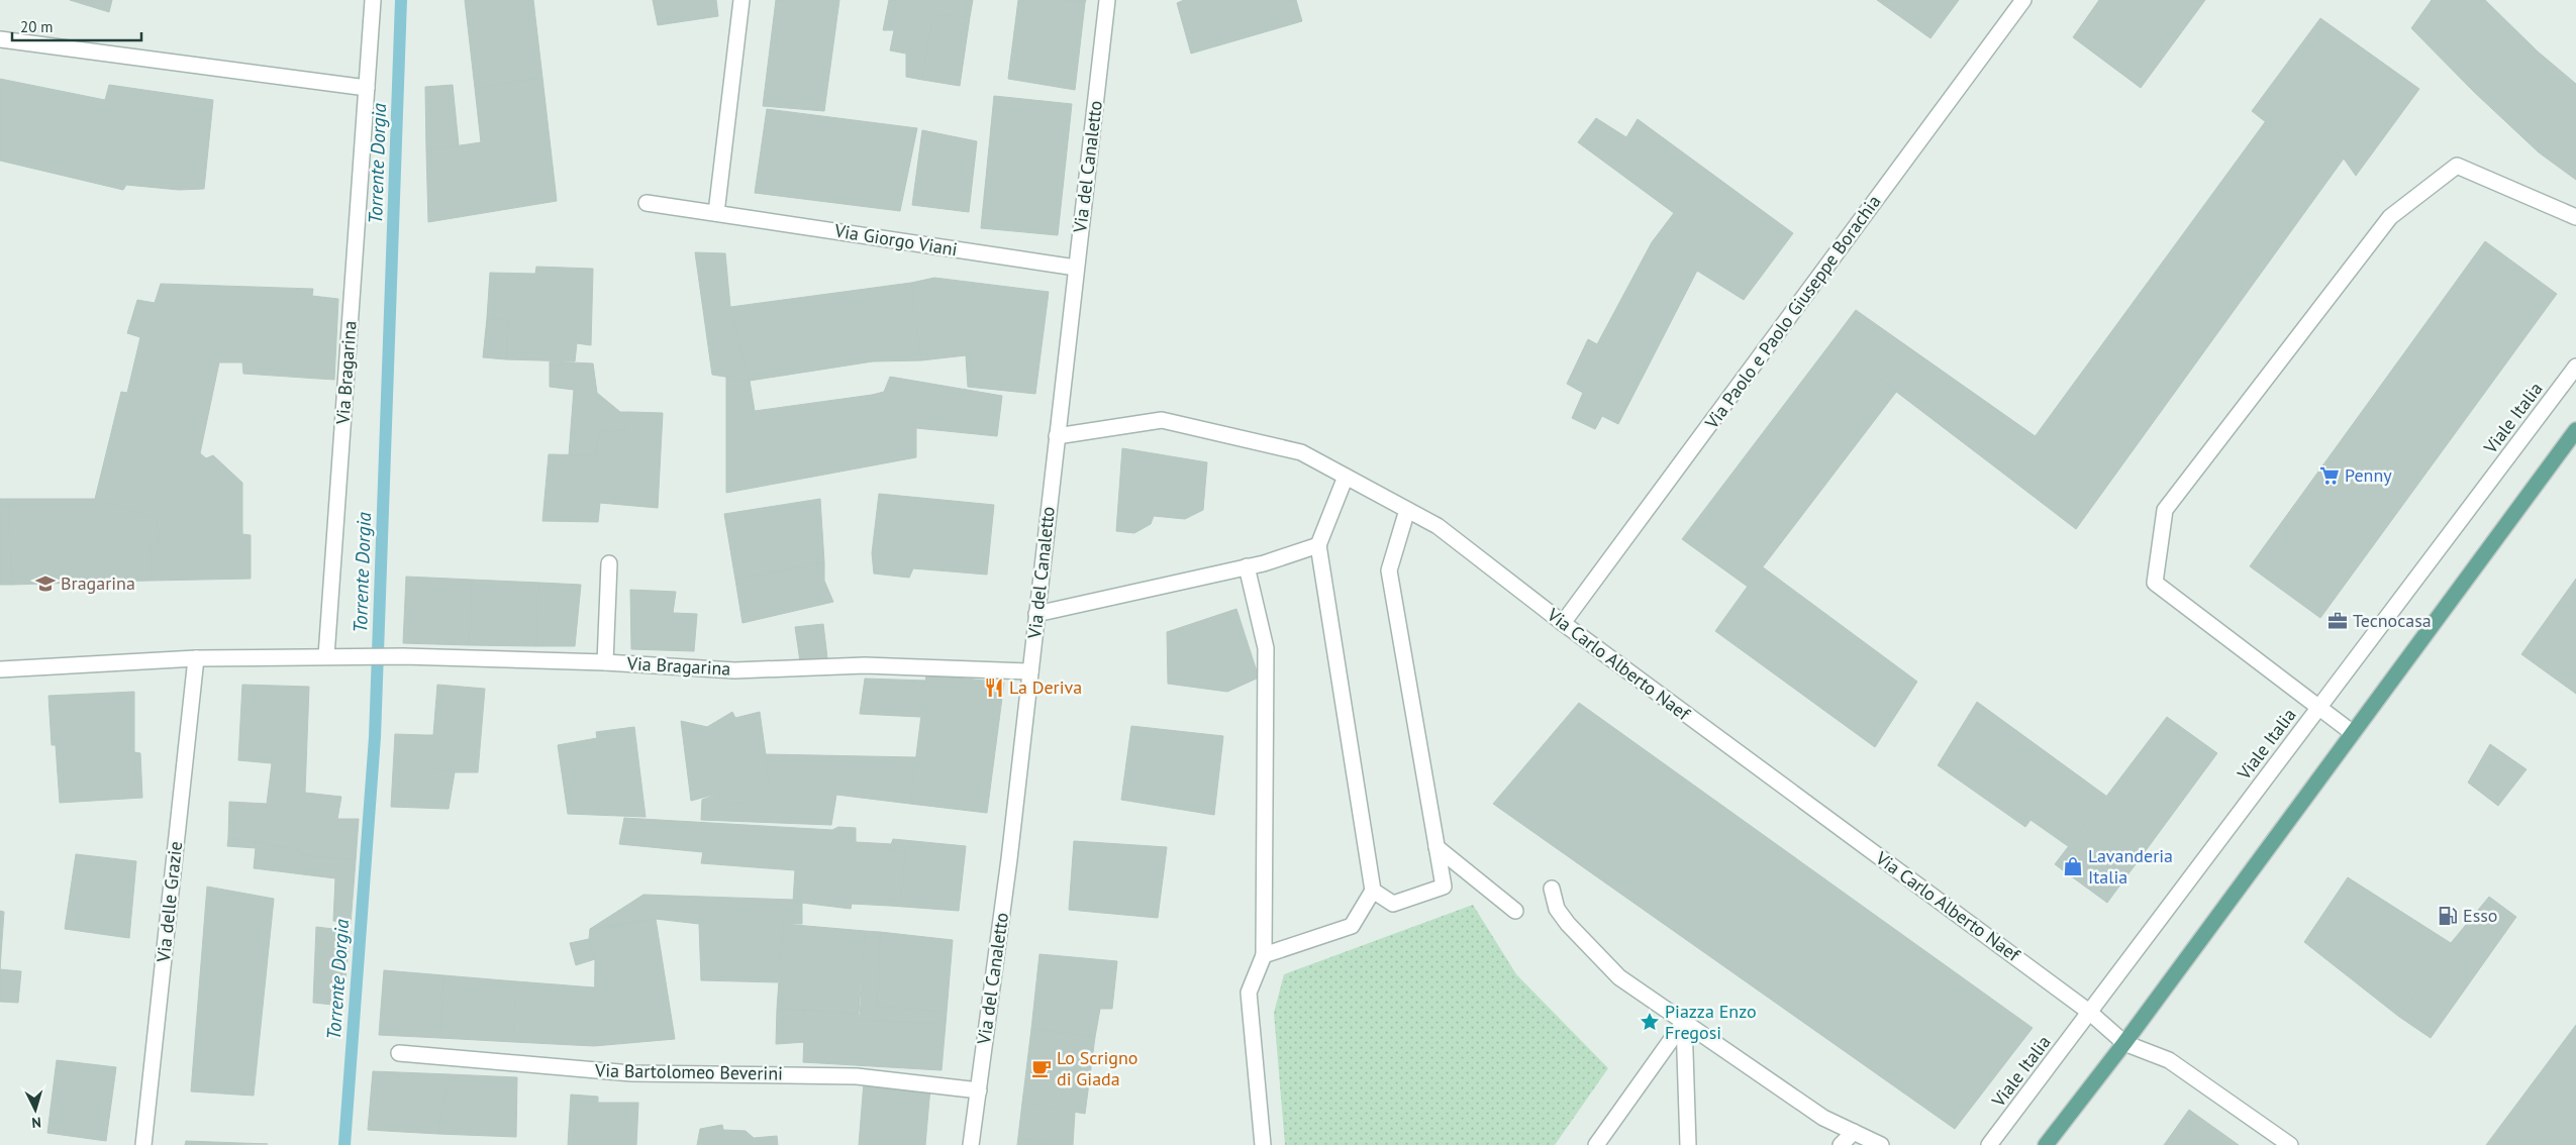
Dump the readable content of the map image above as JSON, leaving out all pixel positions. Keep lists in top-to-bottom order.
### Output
{
  "streets": {
    "street": [
      "Via del Canaletto",
      "Via Giorgo Viani",
      "Via Paolo e Paolo Giuseppe Borachia",
      "Via Bragarina",
      "Viale Italia",
      "Via Carlo Alberto Naef",
      "Via delle Grazie",
      "Via Bartolomeo Beverini"
    ]
  },
  "crossings": [
    ["Via del Canaletto", "Via Giorgo Viani"],
    ["Via del Canaletto", "Via Bragarina"],
    ["Via del Canaletto", "Via Carlo Alberto Naef"],
    ["Via del Canaletto", "Via Bartolomeo Beverini"],
    ["Via Paolo e Paolo Giuseppe Borachia", "Via Carlo Alberto Naef"],
    ["Via Bragarina", "Via delle Grazie"],
    ["Viale Italia", "Via Carlo Alberto Naef"]
  ],
  "water": ["Torrente Dorgia"],
  "places": {
    "supermarket": ["Penny"],
    "school or university": ["Bragarina"],
    "office": ["Tecnocasa"],
    "restaurant": ["La Deriva"],
    "shop": ["Lavanderia Italia"],
    "fuel station": ["Esso"],
    "place": ["Piazza Enzo Fregosi"],
    "cafe": ["Lo Scrigno di Giada"]
  },
  "scale_bar": "20 m",
  "north": "bottom"
}
